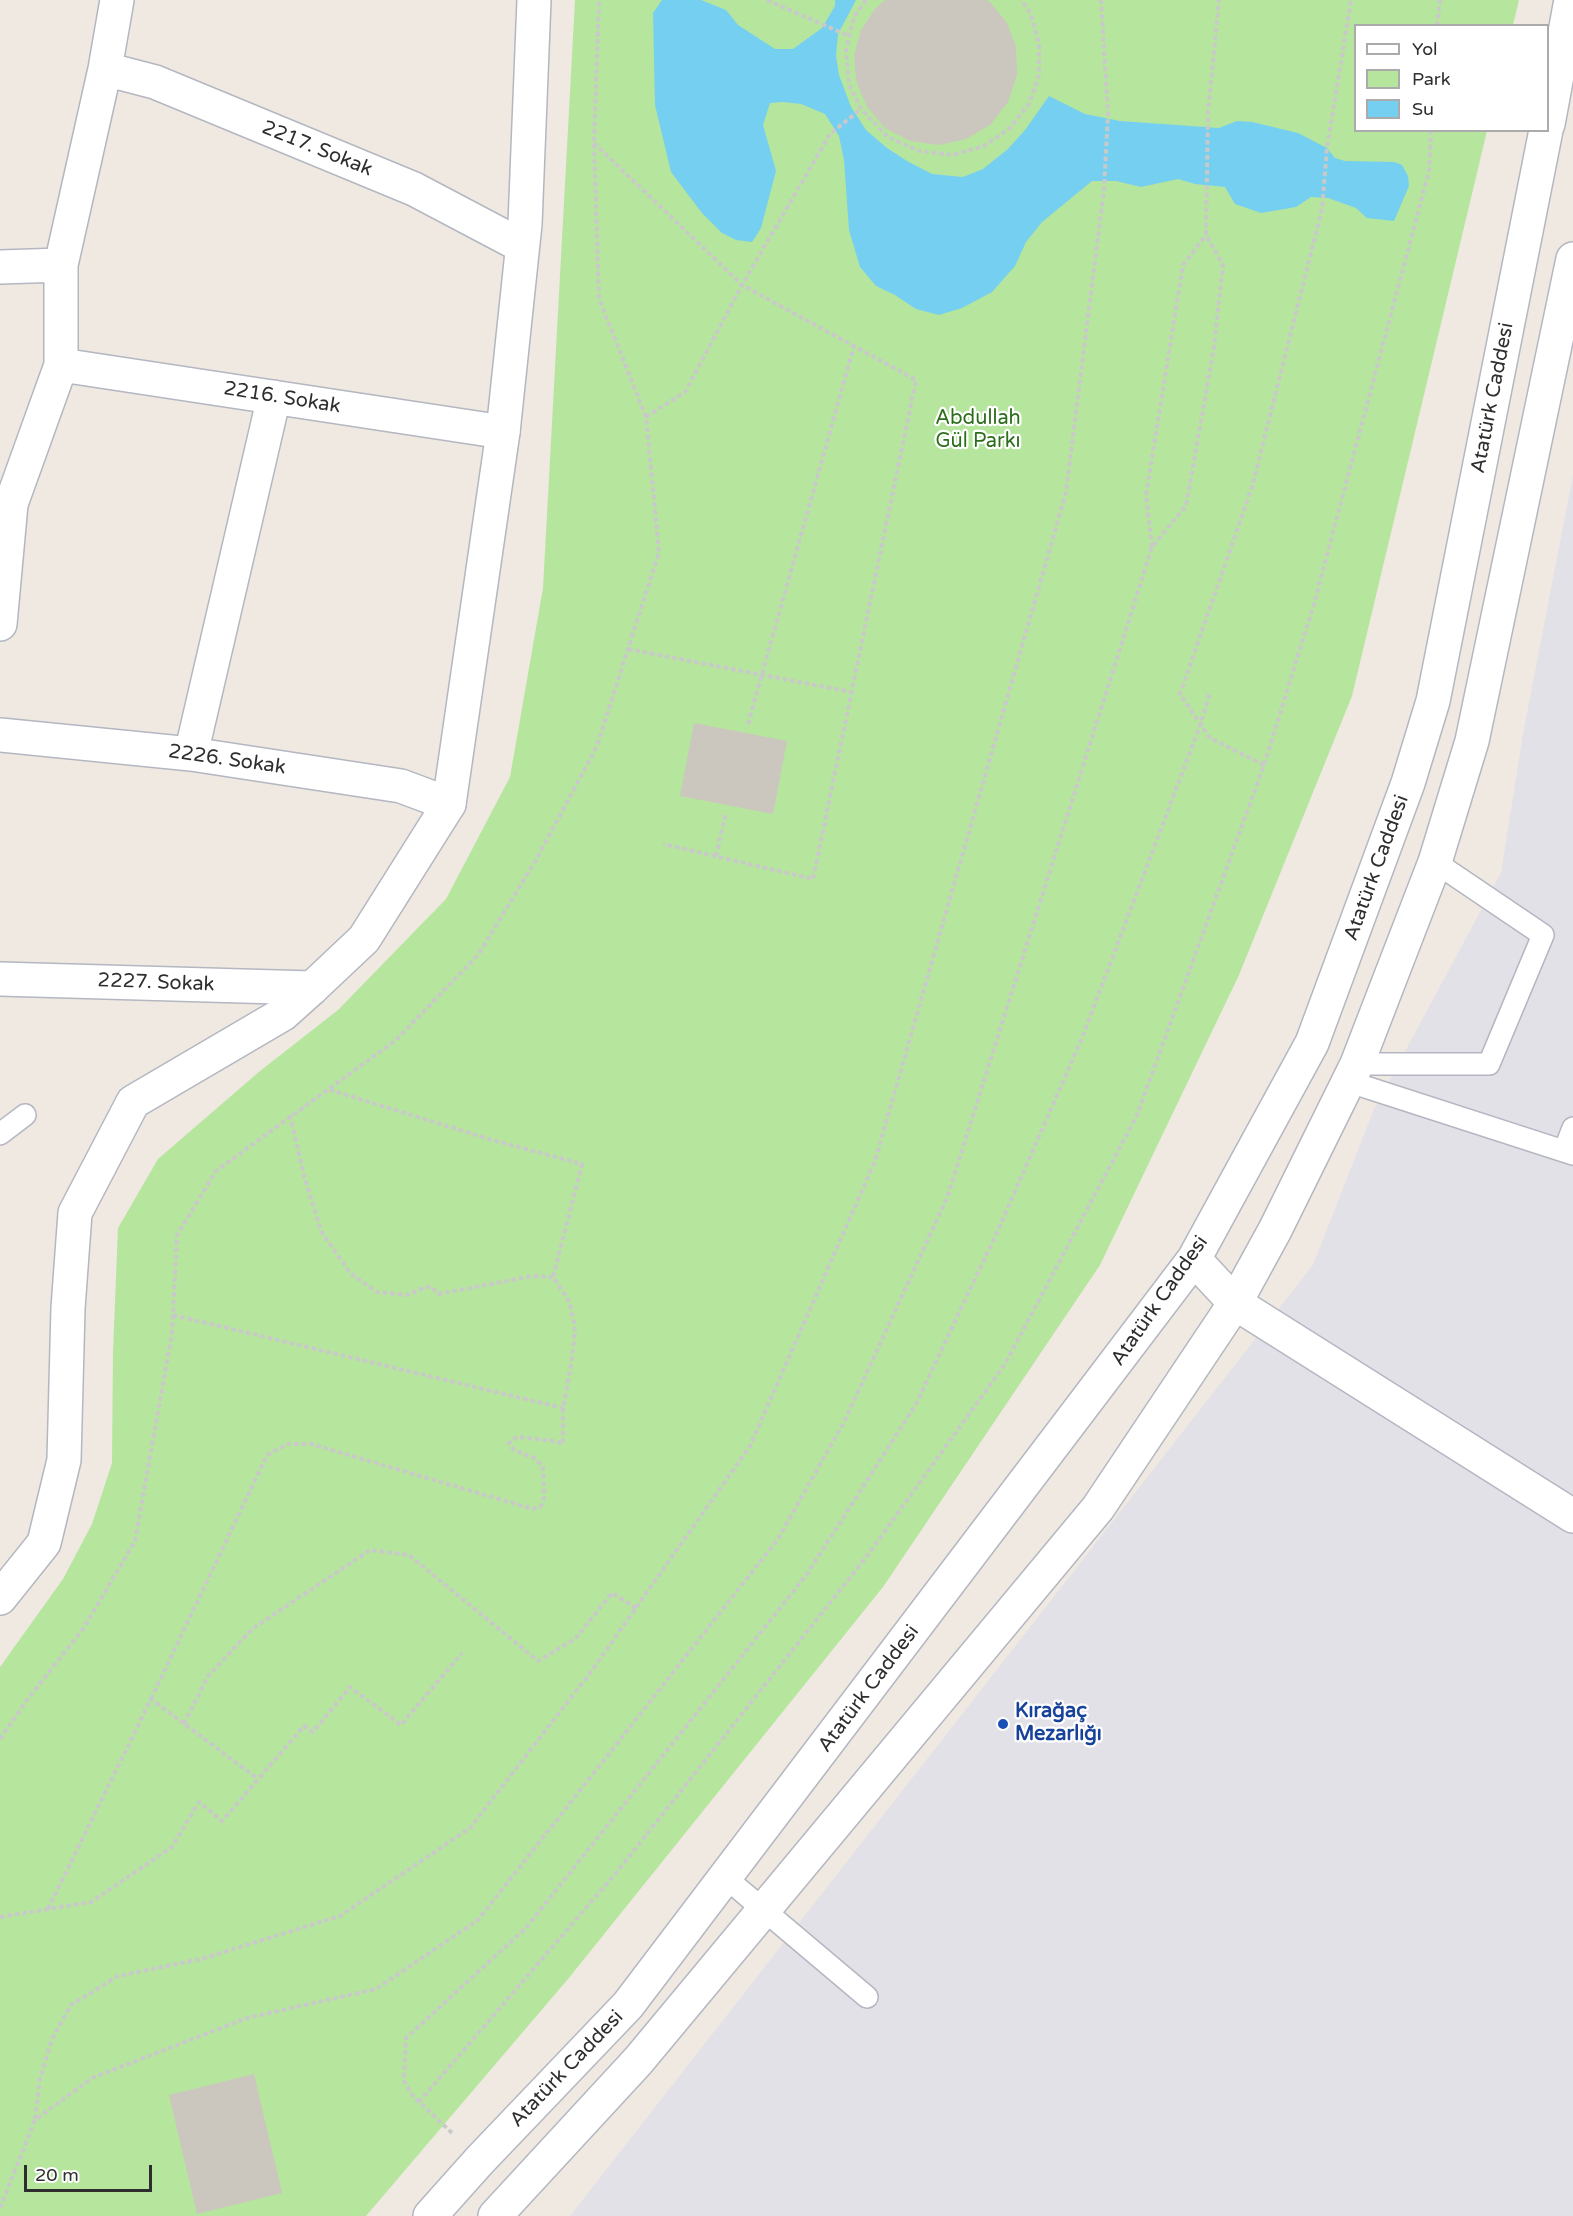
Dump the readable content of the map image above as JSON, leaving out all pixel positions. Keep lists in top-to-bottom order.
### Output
{
  "streets": {
    "main road": [
      "2217. Sokak",
      "2216. Sokak",
      "Atatürk Caddesi",
      "2226. Sokak",
      "2227. Sokak"
    ]
  },
  "parks": ["Abdullah Gül Parkı"],
  "places": ["Kırağaç Mezarlığı"],
  "legend": ["Yol", "Park", "Su"],
  "scale_bar": "20 m"
}
